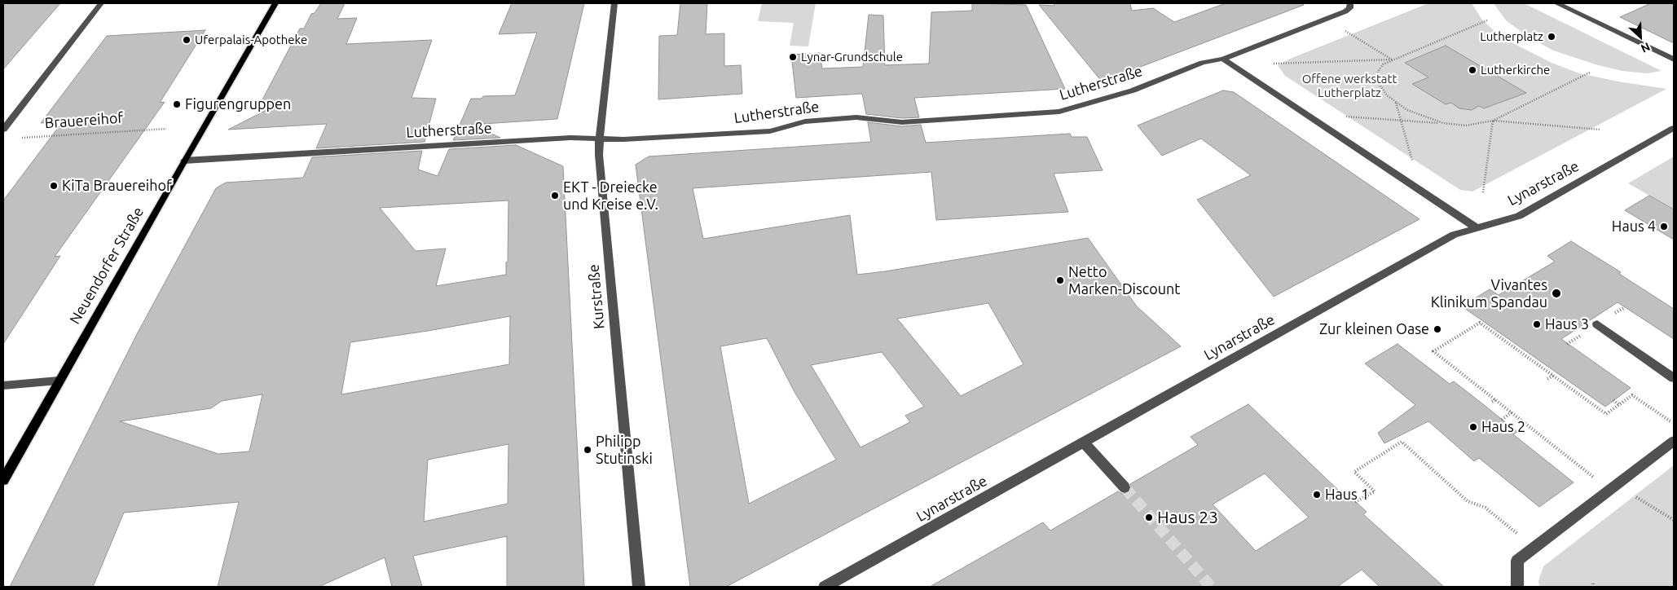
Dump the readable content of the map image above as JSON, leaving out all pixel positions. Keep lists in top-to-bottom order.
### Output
{
  "streets": {
    "main road": ["Neuendorfer Straße"],
    "street": ["Lutherstraße", "Lynarstraße", "Kurstraße"],
    "path": ["Brauereihof"]
  },
  "crossings": [
    ["Lutherstraße", "Neuendorfer Straße"],
    ["Lutherstraße", "Kurstraße"]
  ],
  "parks": ["Offene werkstatt Lutherplatz"],
  "places": [
    "Lutherplatz",
    "Uferpalais-Apotheke",
    "Lynar-Grundschule",
    "Lutherkirche",
    "Figurengruppen",
    "KiTa Brauereihof",
    "EKT - Dreiecke und Kreise e.V.",
    "Haus 4",
    "Netto Marken-Discount",
    "Vivantes Klinikum Spandau",
    "Haus 3",
    "Zur kleinen Oase",
    "Haus 2",
    "Philipp Stutinski",
    "Haus 1",
    "Haus 23"
  ],
  "north": "bottom right"
}
